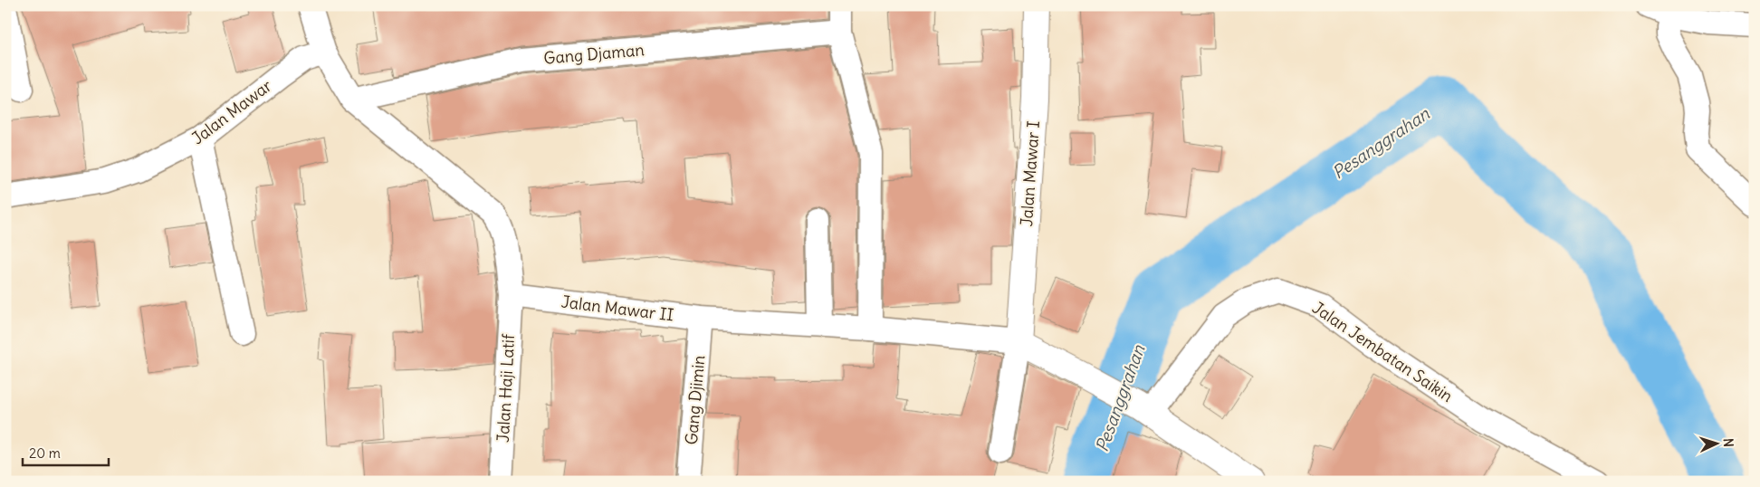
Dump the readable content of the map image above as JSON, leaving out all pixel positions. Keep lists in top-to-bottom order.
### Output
{
  "streets": {
    "street": [
      "Gang Djaman",
      "Jalan Mawar",
      "Jalan Mawar I",
      "Jalan Mawar II",
      "Jalan Jembatan Saikin",
      "Jalan Haji Latif",
      "Gang Djimin"
    ]
  },
  "crossings": [
    ["Jalan Mawar I", "Jalan Mawar II"],
    ["Jalan Mawar II", "Jalan Jembatan Saikin"],
    ["Jalan Mawar II", "Jalan Haji Latif"],
    ["Jalan Mawar II", "Gang Djimin"]
  ],
  "water": ["Pesanggrahan"],
  "scale_bar": "20 m",
  "north": "right"
}
